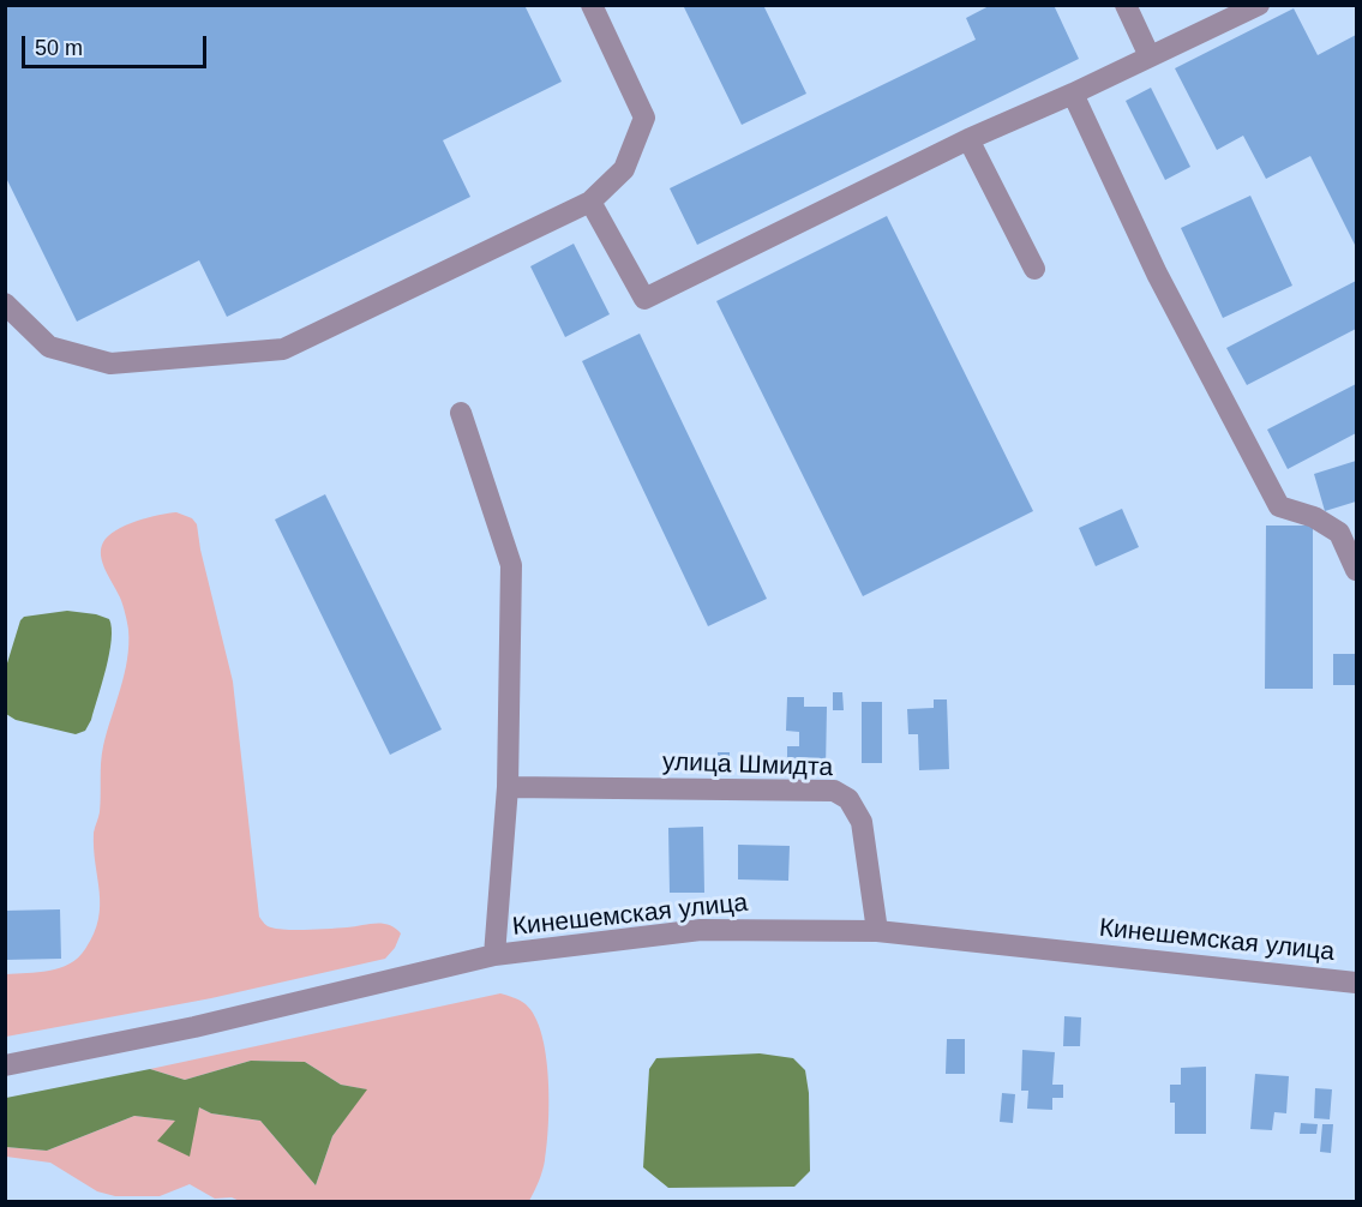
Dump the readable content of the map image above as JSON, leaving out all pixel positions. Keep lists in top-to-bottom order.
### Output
{
  "streets": {
    "street": ["улица Шмидта", "Кинешемская улица"]
  },
  "crossings": [
    ["улица Шмидта", "Кинешемская улица"]
  ],
  "scale_bar": "50 m"
}
